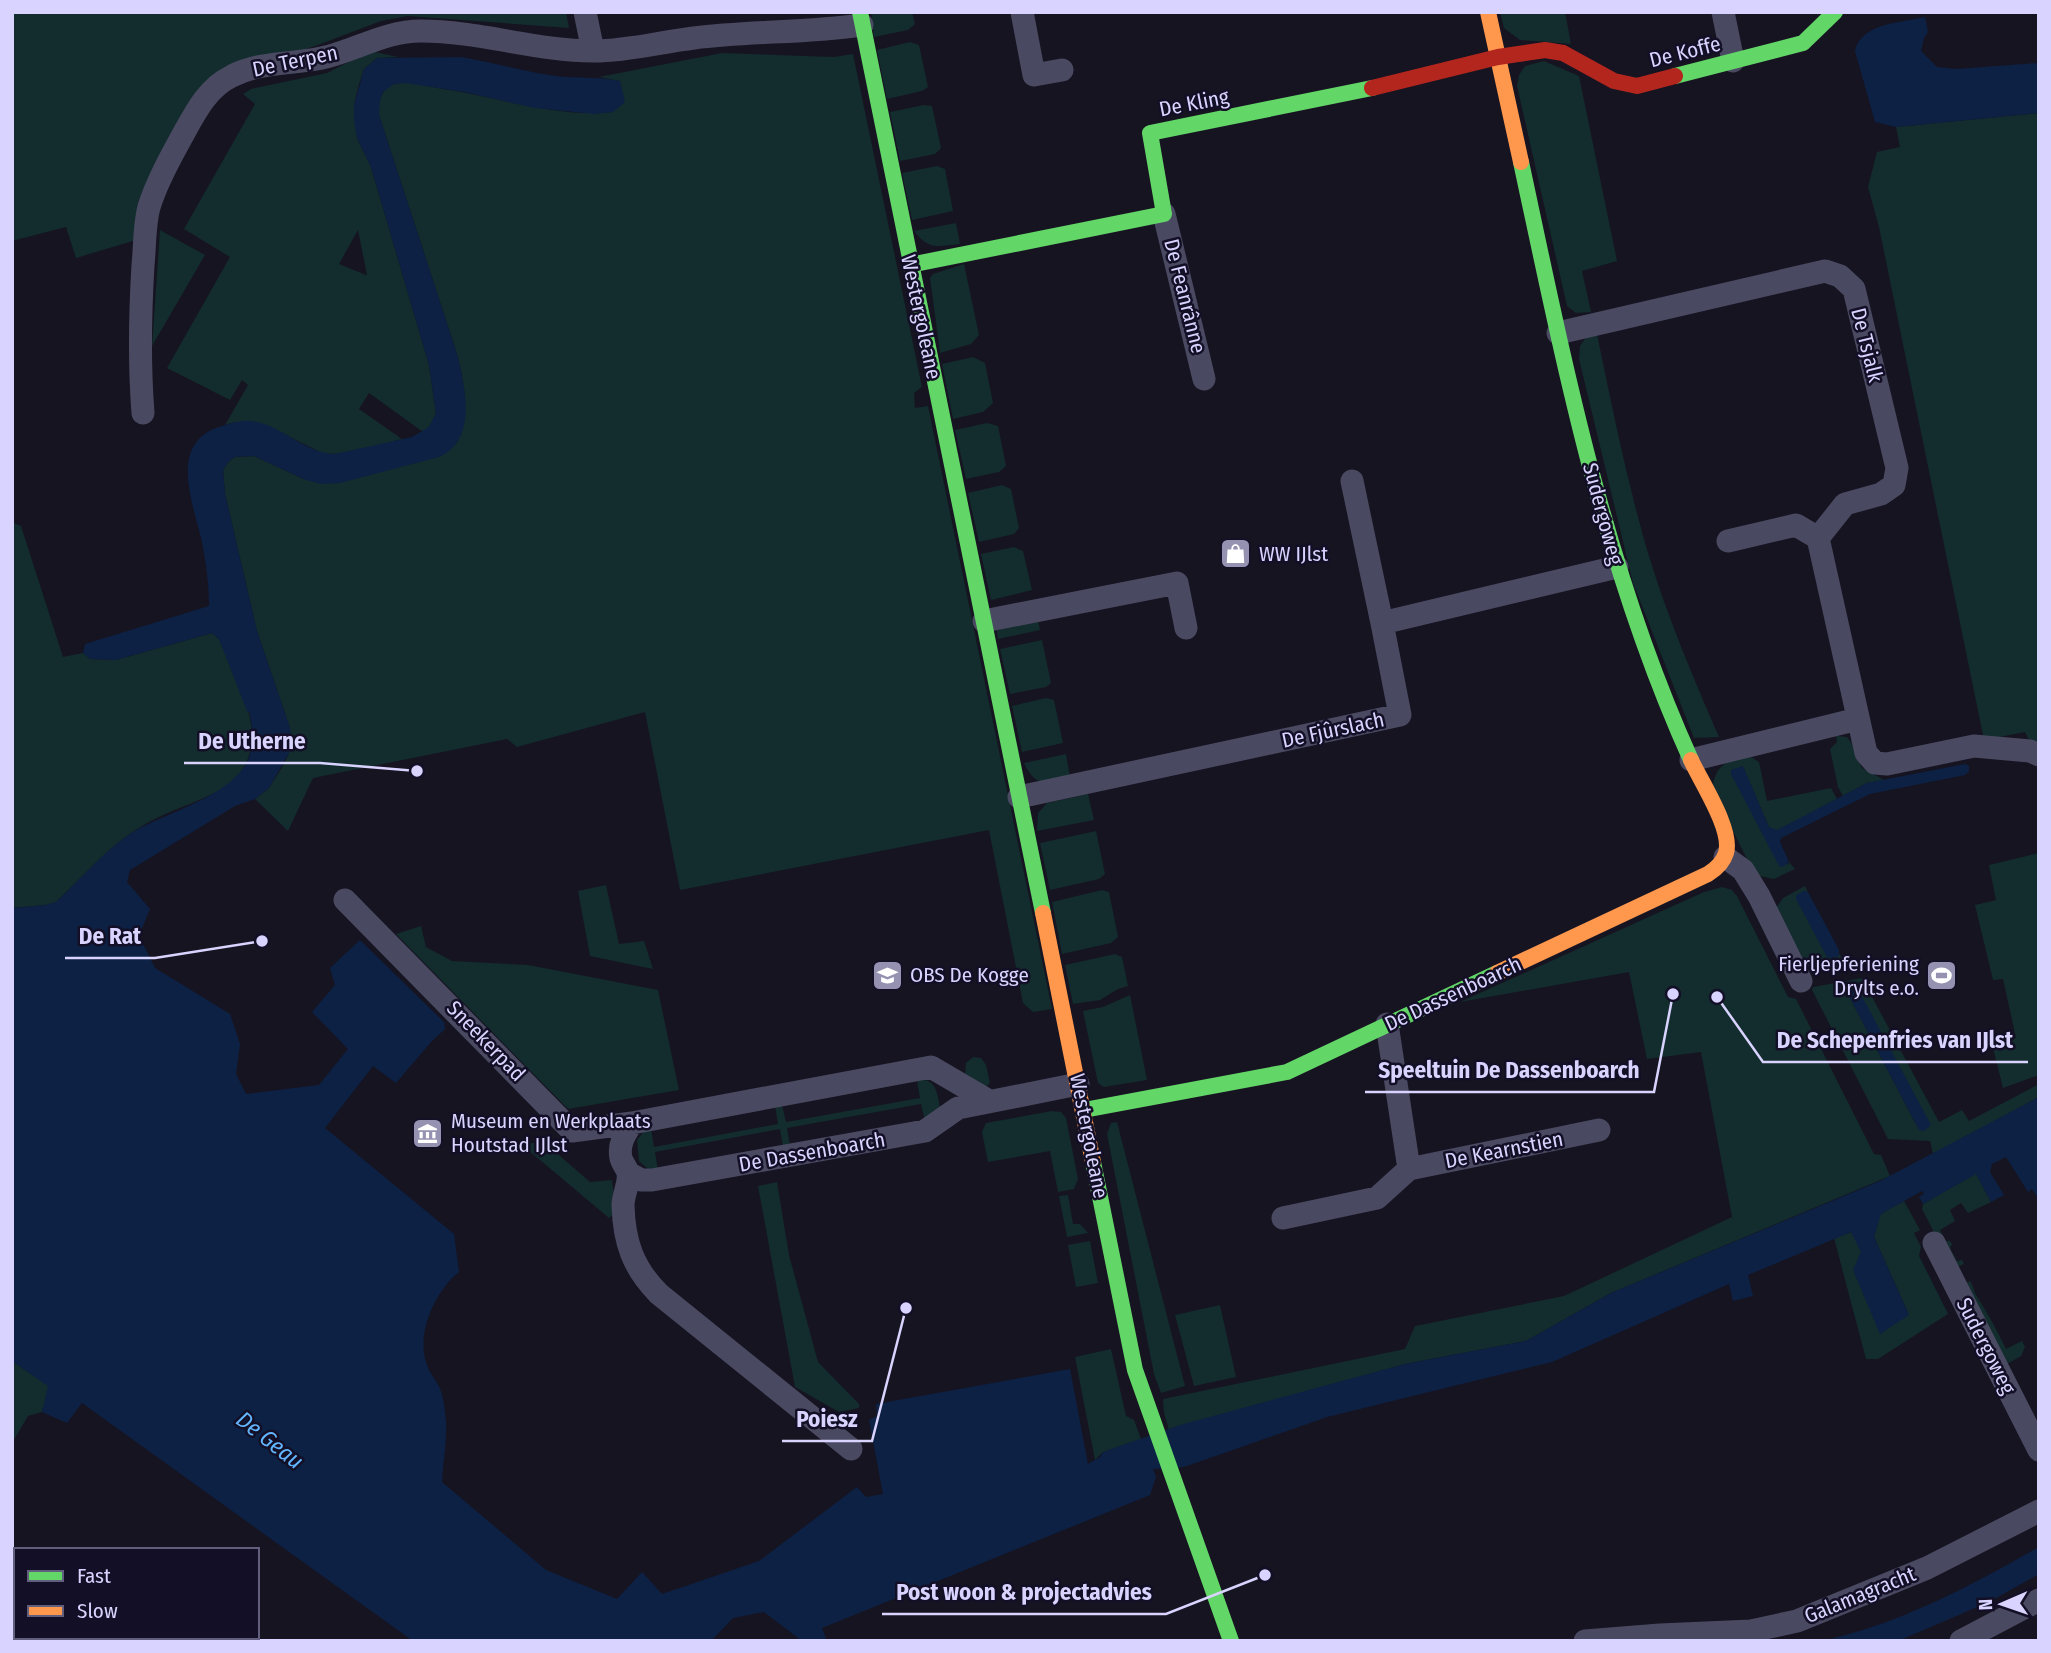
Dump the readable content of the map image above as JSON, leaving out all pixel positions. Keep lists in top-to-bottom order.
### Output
{
  "streets": {
    "street": [
      "De Koffe",
      "De Terpen",
      "De Kling",
      "De Feanrânne",
      "Westergoleane",
      "De Tsjalk",
      "Sudergoweg",
      "De Fjûrslach",
      "De Dassenboarch",
      "Sneekerpad",
      "De Kearnstien",
      "Galamagracht"
    ]
  },
  "crossings": [
    ["De Koffe", "De Kling"],
    ["De Koffe", "Sudergoweg"],
    ["De Terpen", "Westergoleane"],
    ["De Kling", "De Feanrânne"],
    ["De Kling", "Sudergoweg"],
    ["Westergoleane", "De Fjûrslach"],
    ["Westergoleane", "De Dassenboarch"],
    ["De Tsjalk", "Sudergoweg"],
    ["Sudergoweg", "De Dassenboarch"]
  ],
  "water": ["De Geau"],
  "places": {
    "shop": ["WW IJlst"],
    "other": [
      "De Utherne",
      "De Rat",
      "Speeltuin De Dassenboarch",
      "De Schepenfries van IJlst",
      "Poiesz",
      "Post woon & projectadvies"
    ],
    "school or university": ["OBS De Kogge"],
    "sports": ["Fierljepferiening Drylts e.o."],
    "museum": ["Museum en Werkplaats Houtstad IJlst"]
  },
  "legend": ["Fast", "Slow"],
  "north": "left"
}
